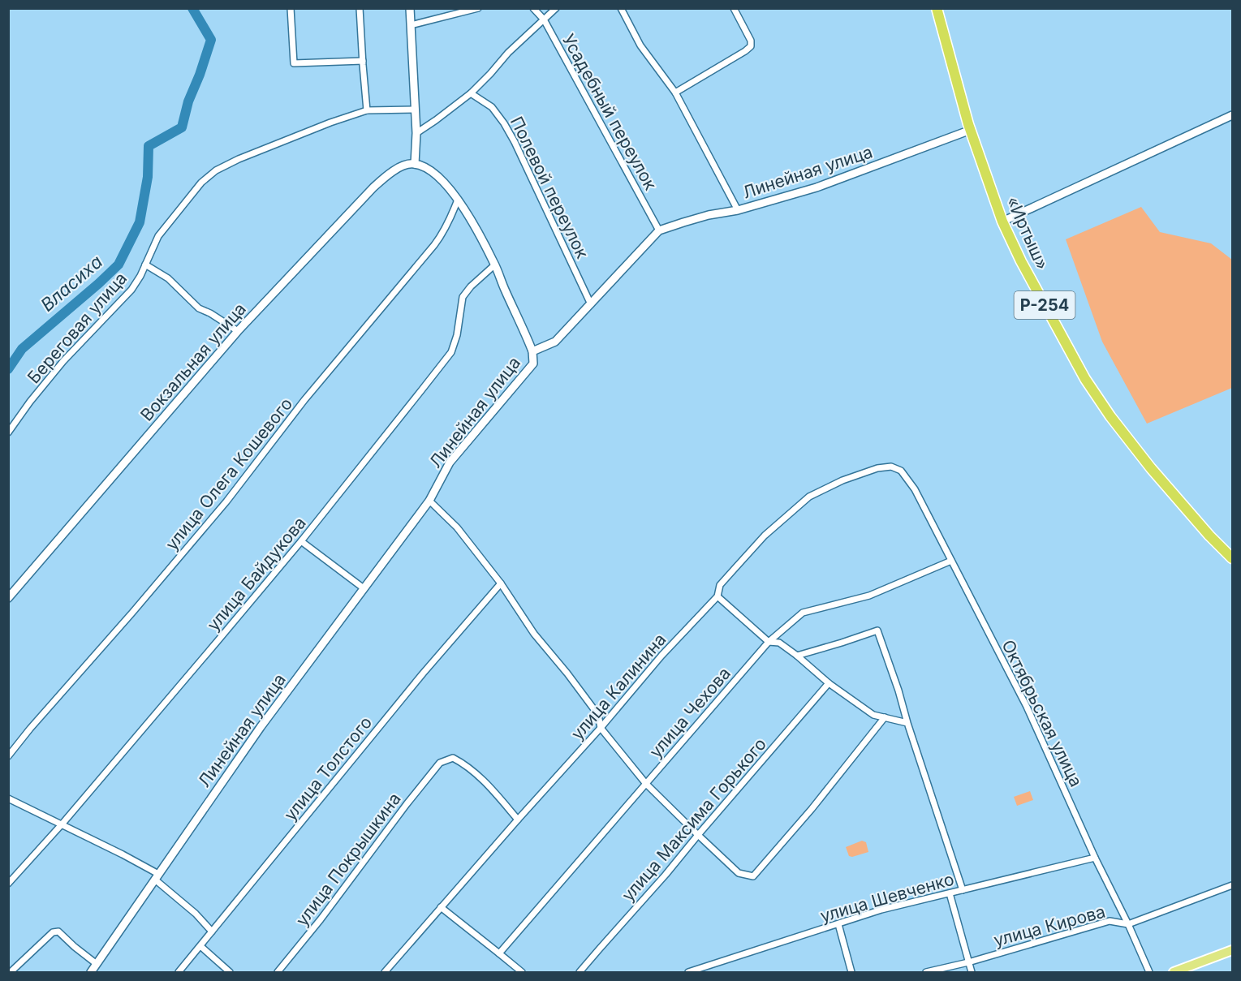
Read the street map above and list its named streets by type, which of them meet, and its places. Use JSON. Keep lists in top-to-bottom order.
{
  "streets": {
    "highway": ["«Иртыш»", "Р-254"],
    "street": [
      "Усадебный переулок",
      "Линейная улица",
      "Полевой переулок",
      "Береговая улица",
      "Вокзальная улица",
      "улица Олега Кошевого",
      "улица Байдукова",
      "улица Калинина",
      "улица Чехова",
      "Октябрьская улица",
      "улица Толстого",
      "улица Максима Горького",
      "улица Покрышкина",
      "улица Шевченко",
      "улица Кирова"
    ]
  },
  "crossings": [
    ["Усадебный переулок", "Линейная улица"],
    ["Линейная улица", "Полевой переулок"],
    ["Линейная улица", "«Иртыш»"],
    ["улица Калинина", "Октябрьская улица"],
    ["улица Калинина", "улица Покрышкина"],
    ["улица Чехова", "Октябрьская улица"],
    ["Октябрьская улица", "улица Шевченко"],
    ["Октябрьская улица", "улица Кирова"]
  ],
  "water": ["Власиха"]
}
